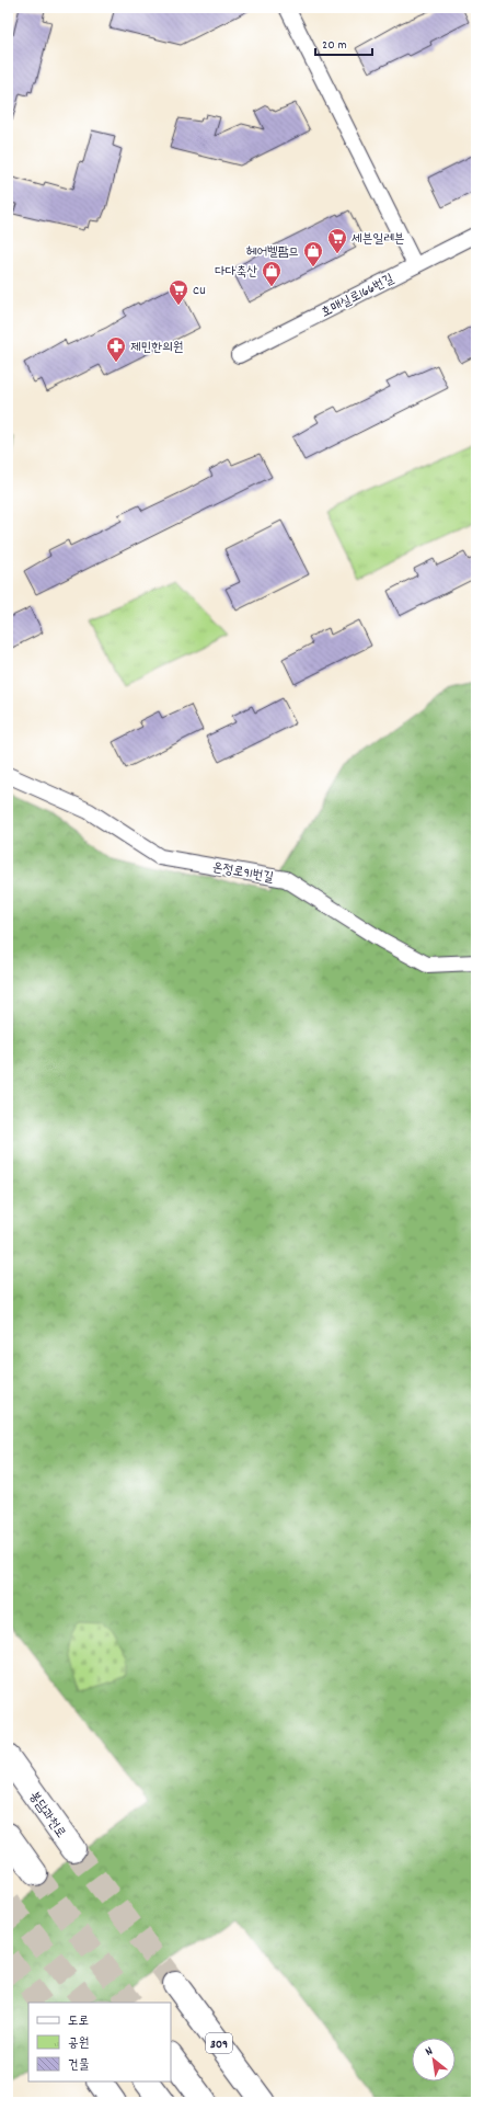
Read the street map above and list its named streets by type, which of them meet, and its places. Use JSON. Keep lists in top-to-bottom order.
{
  "streets": {
    "highway": ["봉담과천로", "309"],
    "street": ["호매실로166번길", "온정로91번길"]
  },
  "places": {
    "supermarket": ["세븐일레븐", "CU"],
    "shop": ["헤어벨팜므", "다다축산"],
    "pharmacy": ["제민한의원"]
  },
  "legend": ["도로", "공원", "건물"],
  "scale_bar": "20 m",
  "north": "top left"
}
